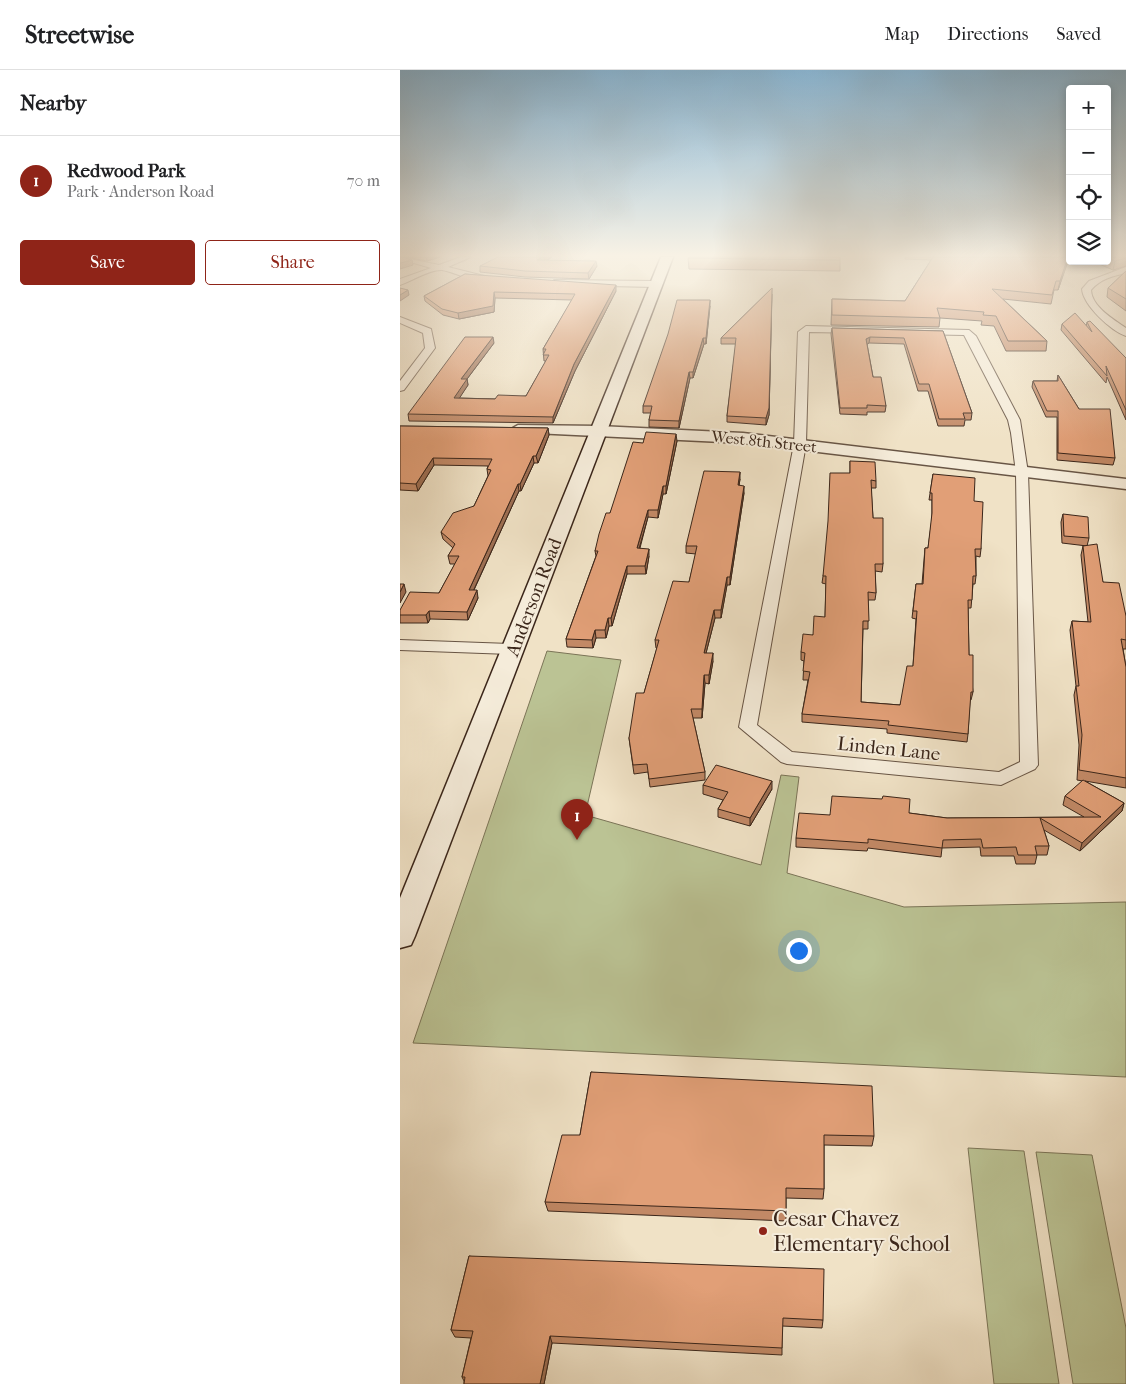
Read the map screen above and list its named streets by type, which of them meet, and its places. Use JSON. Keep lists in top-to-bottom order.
{
  "streets": {
    "main road": ["Anderson Road"],
    "street": ["West 8th Street", "Linden Lane"]
  },
  "crossings": [
    ["West 8th Street", "Anderson Road"],
    ["West 8th Street", "Linden Lane"]
  ],
  "places": ["Cesar Chavez Elementary School"],
  "page": {
    "header": "Streetwise",
    "nav": ["Map", "Directions", "Saved"],
    "heading": "Nearby",
    "map_buttons": ["+", "−"],
    "list": [
      {
        "mark": "1",
        "name": "Redwood Park",
        "note": "Park · Anderson Road",
        "value": "70 m"
      }
    ],
    "buttons": ["Save", "Share"],
    "pins": "1"
  }
}
